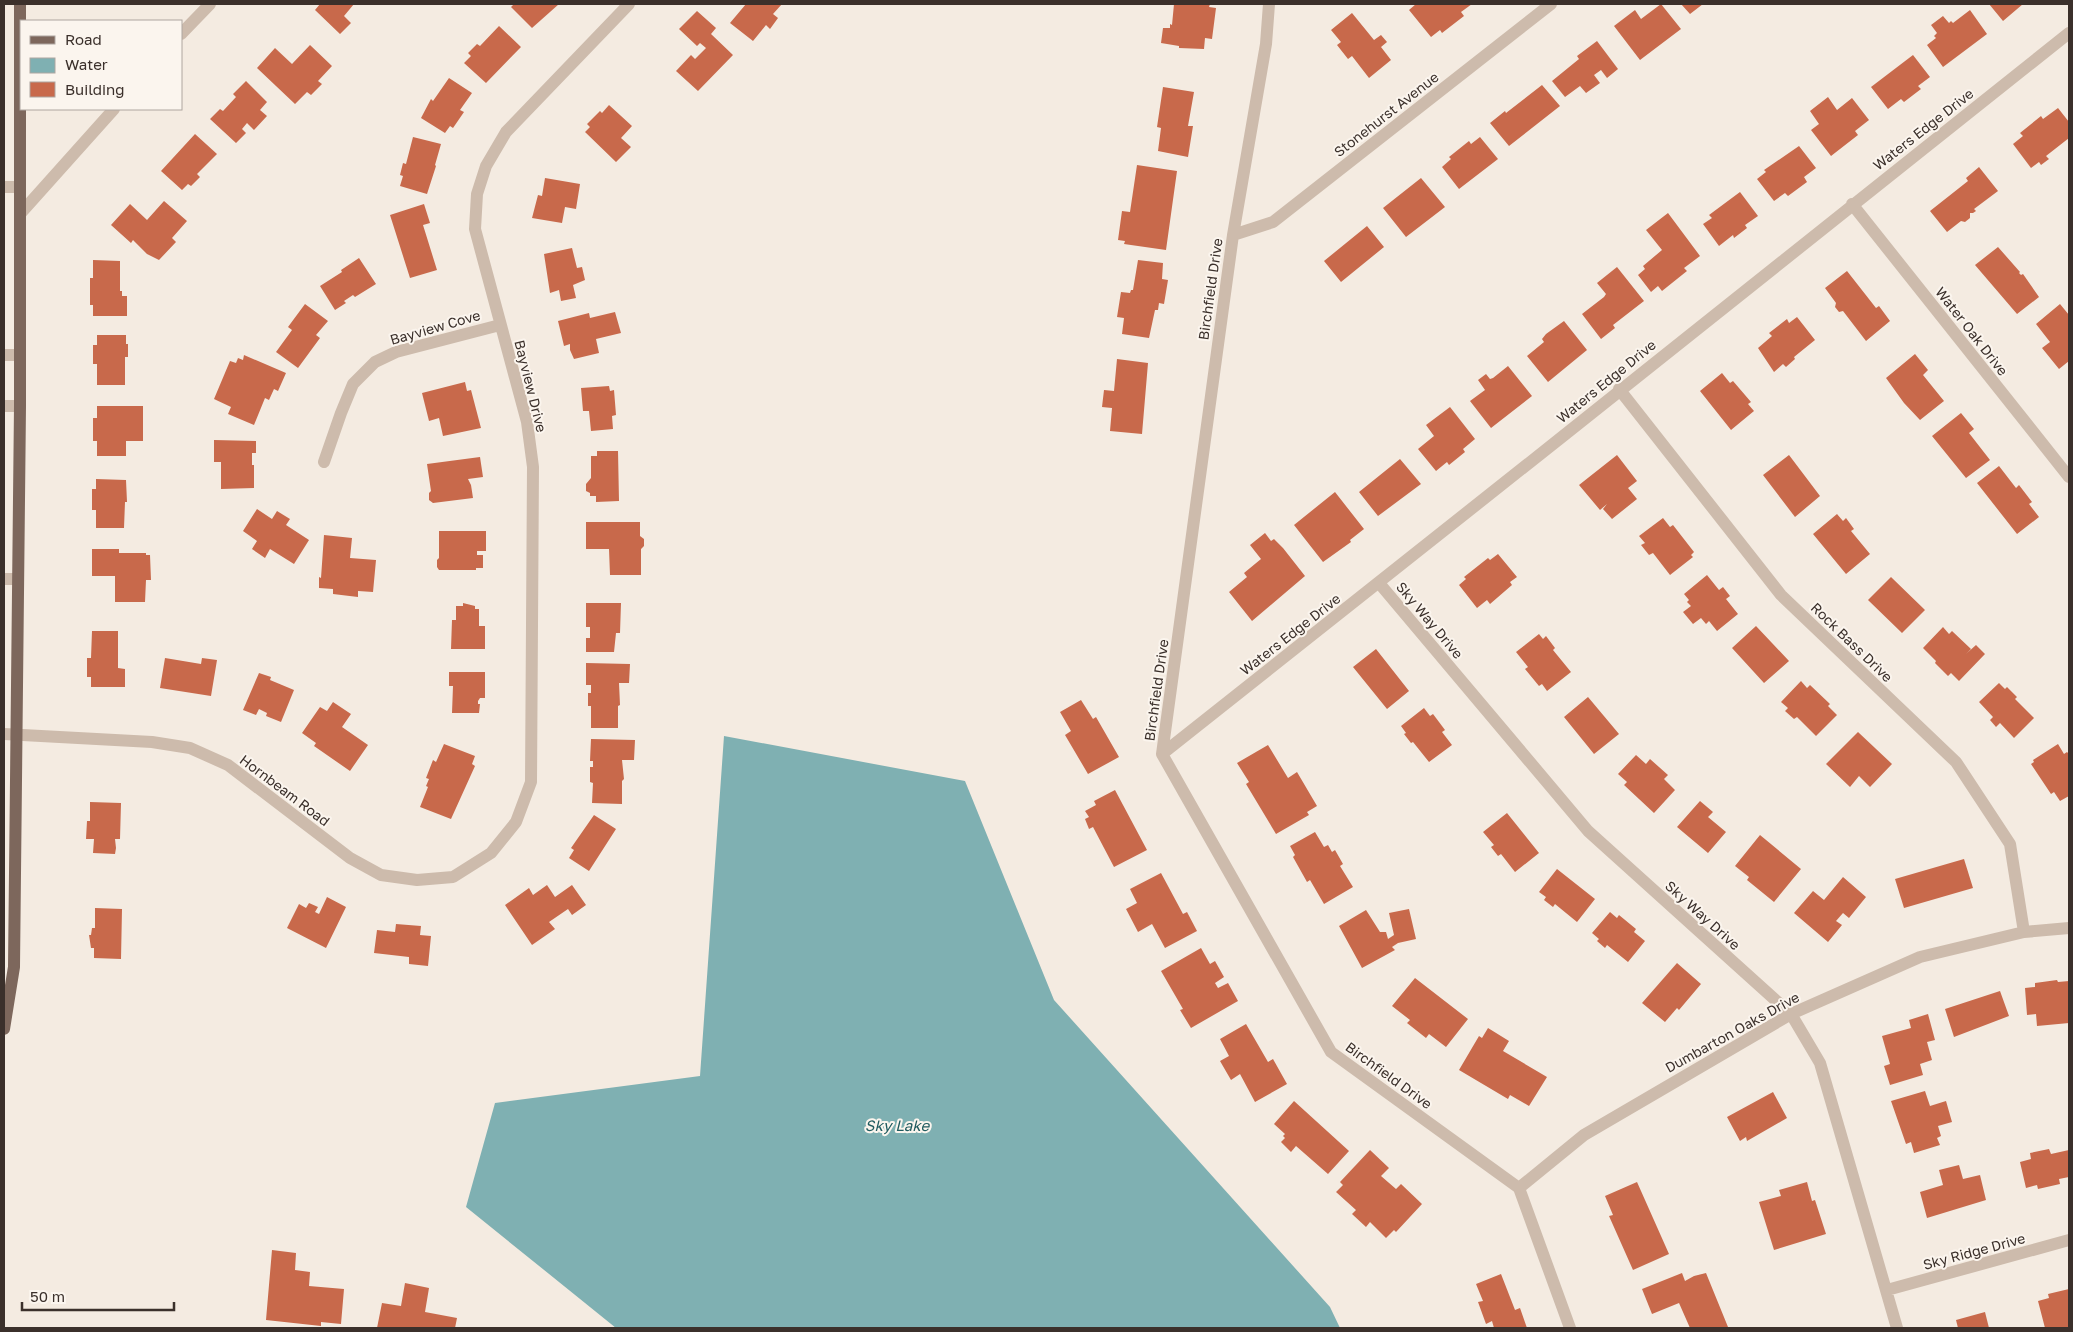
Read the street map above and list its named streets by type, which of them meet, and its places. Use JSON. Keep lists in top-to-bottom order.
{
  "streets": {
    "street": [
      "Stonehurst Avenue",
      "Waters Edge Drive",
      "Birchfield Drive",
      "Bayview Cove",
      "Water Oak Drive",
      "Bayview Drive",
      "Sky Way Drive",
      "Rock Bass Drive",
      "Hornbeam Road",
      "Dumbarton Oaks Drive",
      "Sky Ridge Drive"
    ]
  },
  "crossings": [
    ["Stonehurst Avenue", "Birchfield Drive"],
    ["Waters Edge Drive", "Birchfield Drive"],
    ["Waters Edge Drive", "Water Oak Drive"],
    ["Waters Edge Drive", "Sky Way Drive"],
    ["Waters Edge Drive", "Rock Bass Drive"],
    ["Birchfield Drive", "Dumbarton Oaks Drive"],
    ["Bayview Cove", "Bayview Drive"],
    ["Bayview Drive", "Hornbeam Road"],
    ["Sky Way Drive", "Dumbarton Oaks Drive"],
    ["Sky Way Drive", "Sky Ridge Drive"],
    ["Rock Bass Drive", "Dumbarton Oaks Drive"]
  ],
  "water": ["Sky Lake"],
  "legend": ["Road", "Water", "Building"],
  "scale_bar": "50 m"
}
